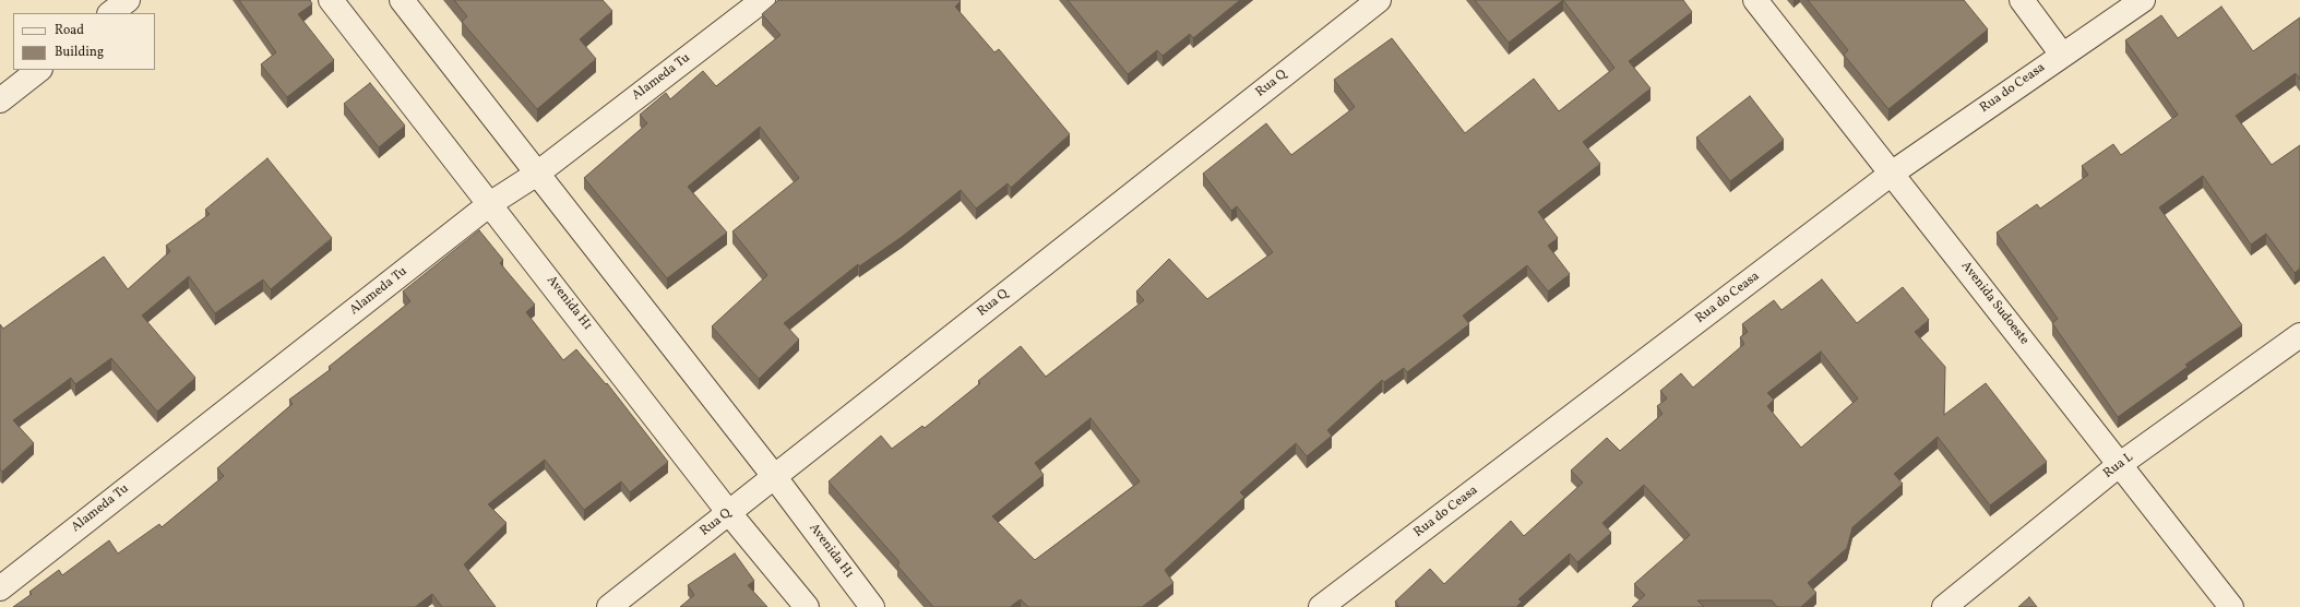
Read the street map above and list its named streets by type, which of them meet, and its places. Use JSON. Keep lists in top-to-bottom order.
{
  "streets": {
    "street": [
      "Alameda Tu",
      "Rua Q",
      "Rua do Ceasa",
      "Avenida H1",
      "Avenida Sudoeste",
      "Rua L"
    ]
  },
  "crossings": [
    ["Alameda Tu", "Avenida H1"],
    ["Rua Q", "Avenida H1"],
    ["Rua do Ceasa", "Avenida Sudoeste"],
    ["Avenida Sudoeste", "Rua L"]
  ],
  "legend": ["Road", "Building"]
}
